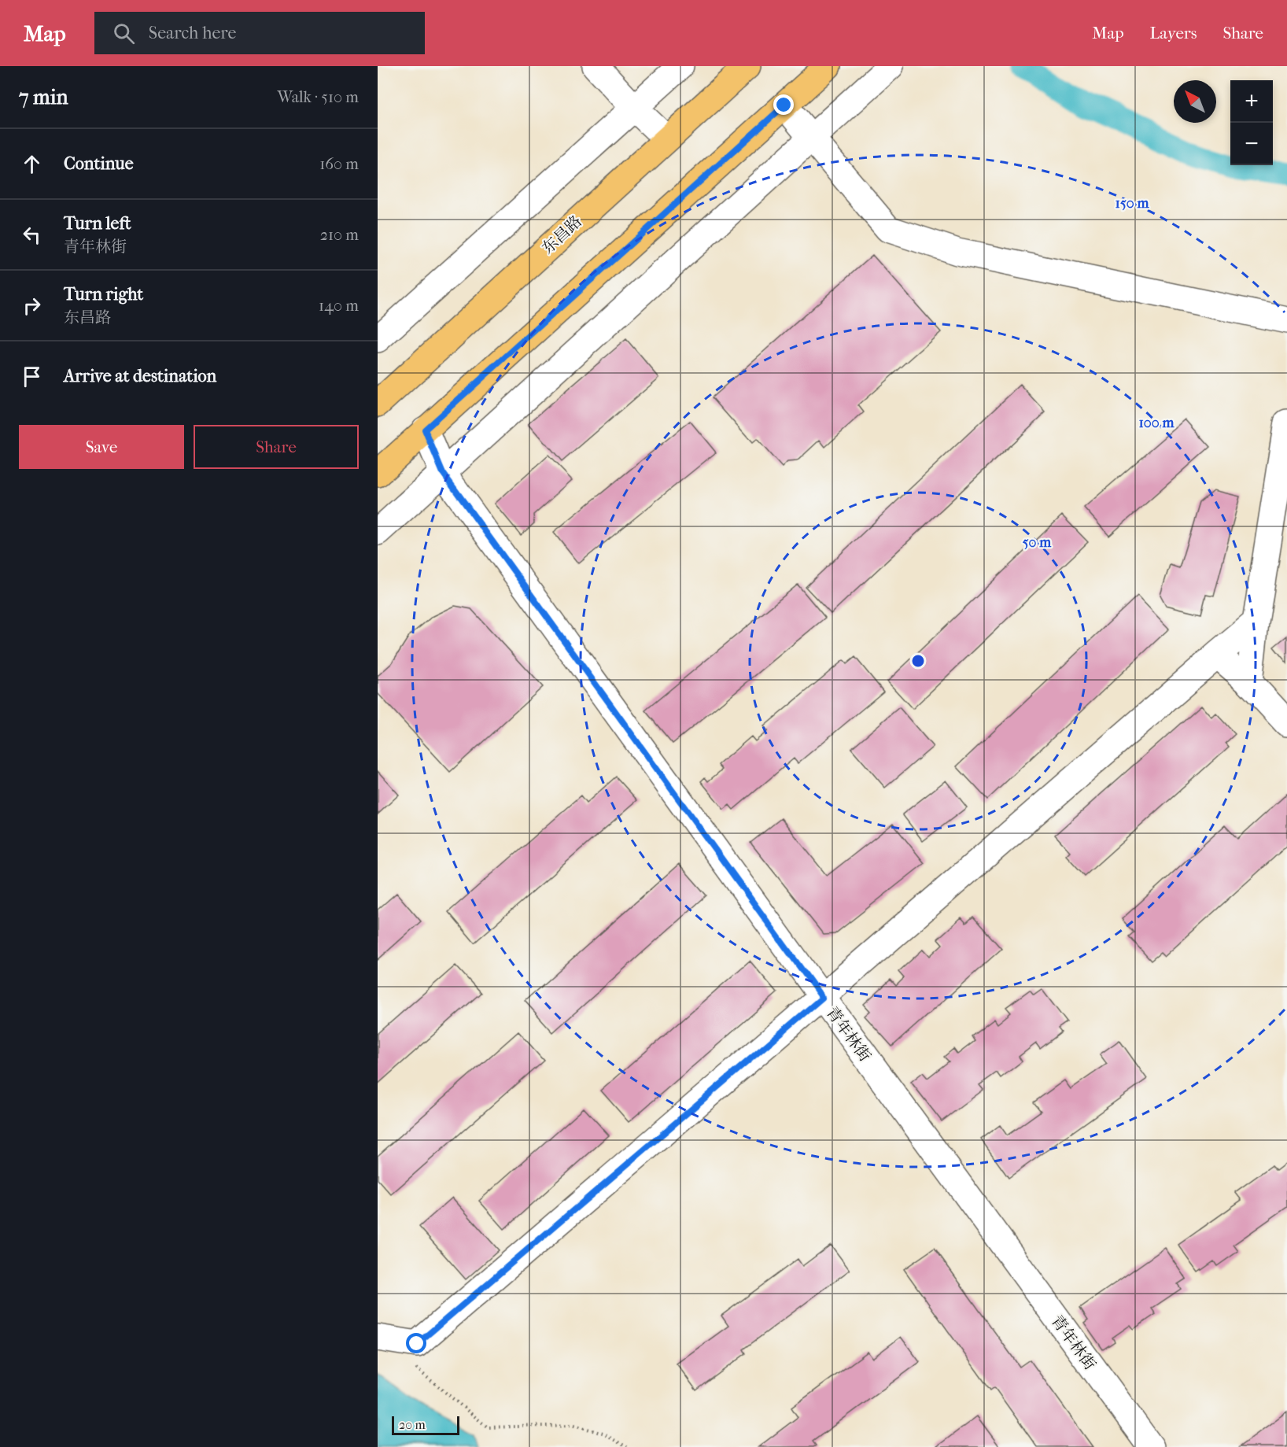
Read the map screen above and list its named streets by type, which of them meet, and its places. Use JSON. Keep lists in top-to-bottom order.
{
  "streets": {
    "main road": ["东昌路"],
    "street": ["青年林街"]
  },
  "scale_bar": "20 m",
  "north": "top left",
  "page": {
    "header": "Map",
    "search": "Search here",
    "nav": ["Map", "Layers", "Share"],
    "heading": ["7 min", "Walk · 510 m"],
    "map_buttons": ["+", "−"],
    "list": [
      ["Continue", "160 m"],
      ["Turn left", "青年林街", "210 m"],
      ["Turn right", "东昌路", "140 m"],
      "Arrive at destination"
    ],
    "buttons": ["Save", "Share"],
    "scale": "20 m"
  },
  "rings": ["150 m", "100 m", "50 m"]
}
